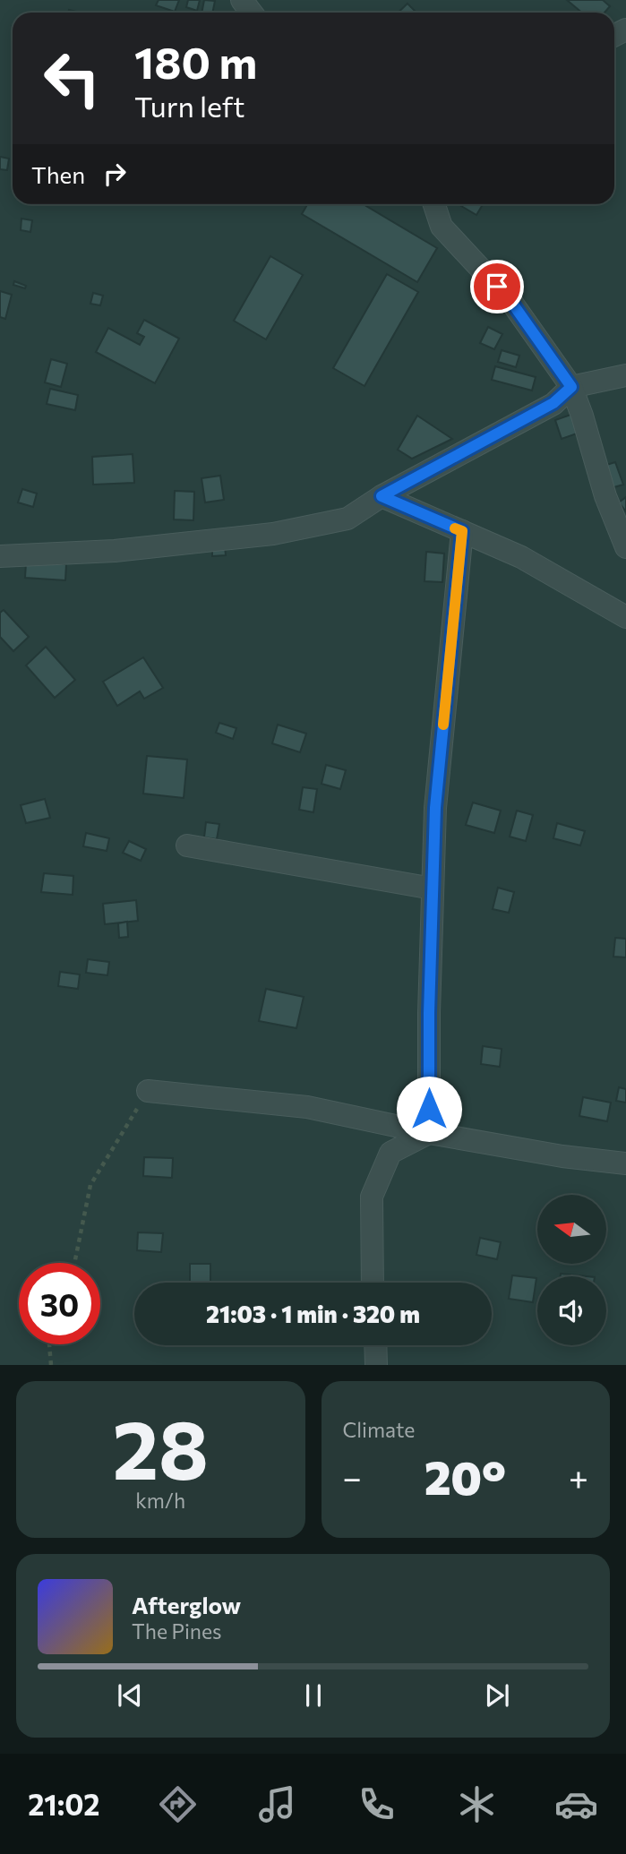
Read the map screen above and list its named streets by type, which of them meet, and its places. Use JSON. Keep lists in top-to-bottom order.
{
  "north": "left",
  "page": {
    "turn": ["180 m", "Turn left"],
    "then": "Then",
    "limit": "30",
    "trip": "21:03 · 1 min · 320 m",
    "tile": [
      ["28", "km/h"],
      "Climate"
    ],
    "heat": ["−", "20°", "+"],
    "song": ["Afterglow", "The Pines"],
    "tabs": "21:02"
  }
}
